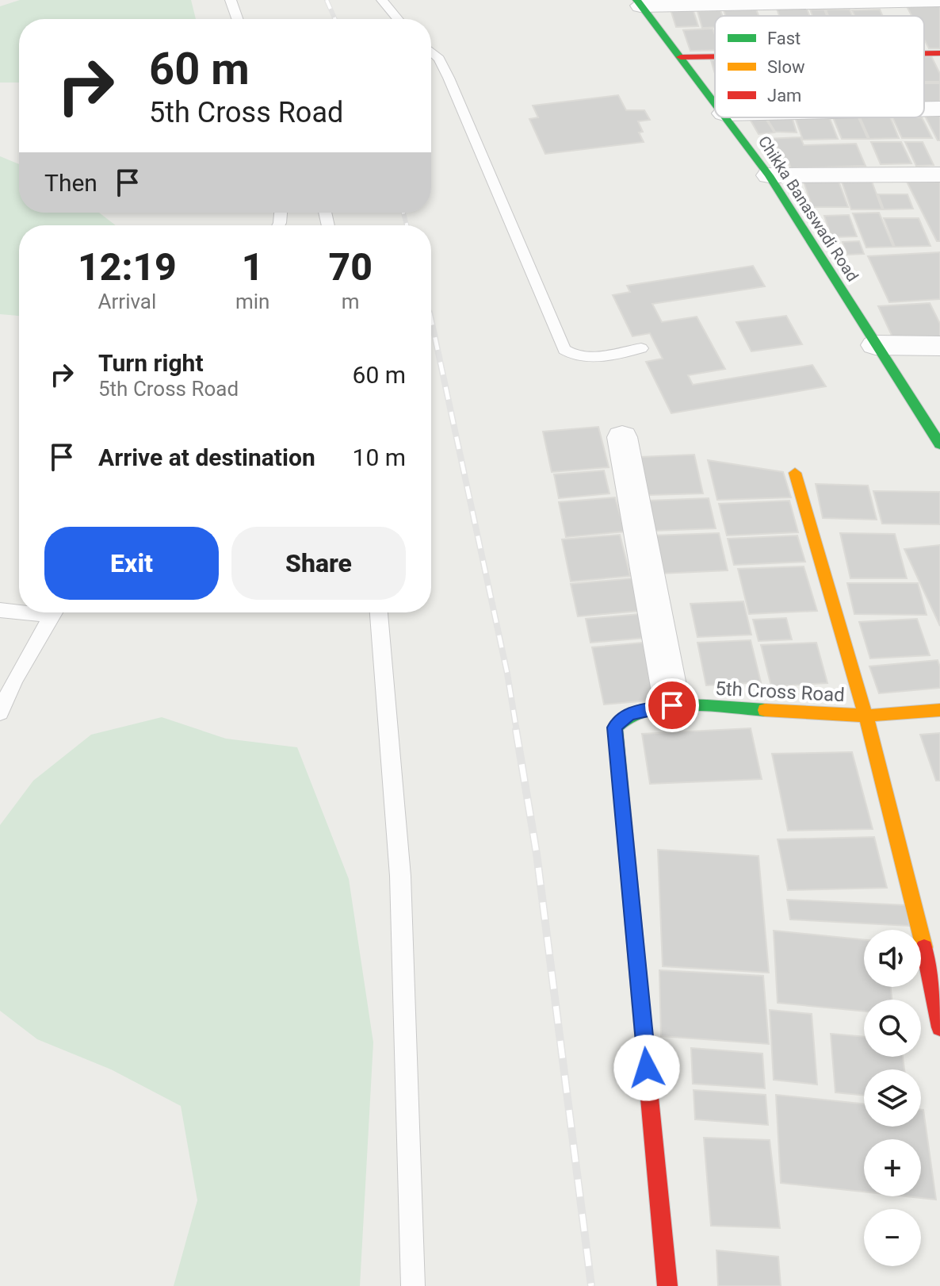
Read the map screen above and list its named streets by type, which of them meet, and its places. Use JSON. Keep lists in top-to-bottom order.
{
  "streets": {
    "street": ["Chikka Banaswadi Road", "5th Cross Road"]
  },
  "legend": ["Fast", "Slow", "Jam"],
  "page": {
    "turn": ["60 m", "5th Cross Road"],
    "then": "Then",
    "eta": [
      "12:19",
      "Arrival",
      "1",
      "min",
      "70",
      "m"
    ],
    "list": [
      {
        "name": "Turn right",
        "note": "5th Cross Road",
        "value": "60 m"
      },
      {
        "name": "Arrive at destination",
        "value": "10 m"
      }
    ],
    "buttons": ["Exit", "Share"],
    "map_buttons": ["+", "−"]
  }
}
